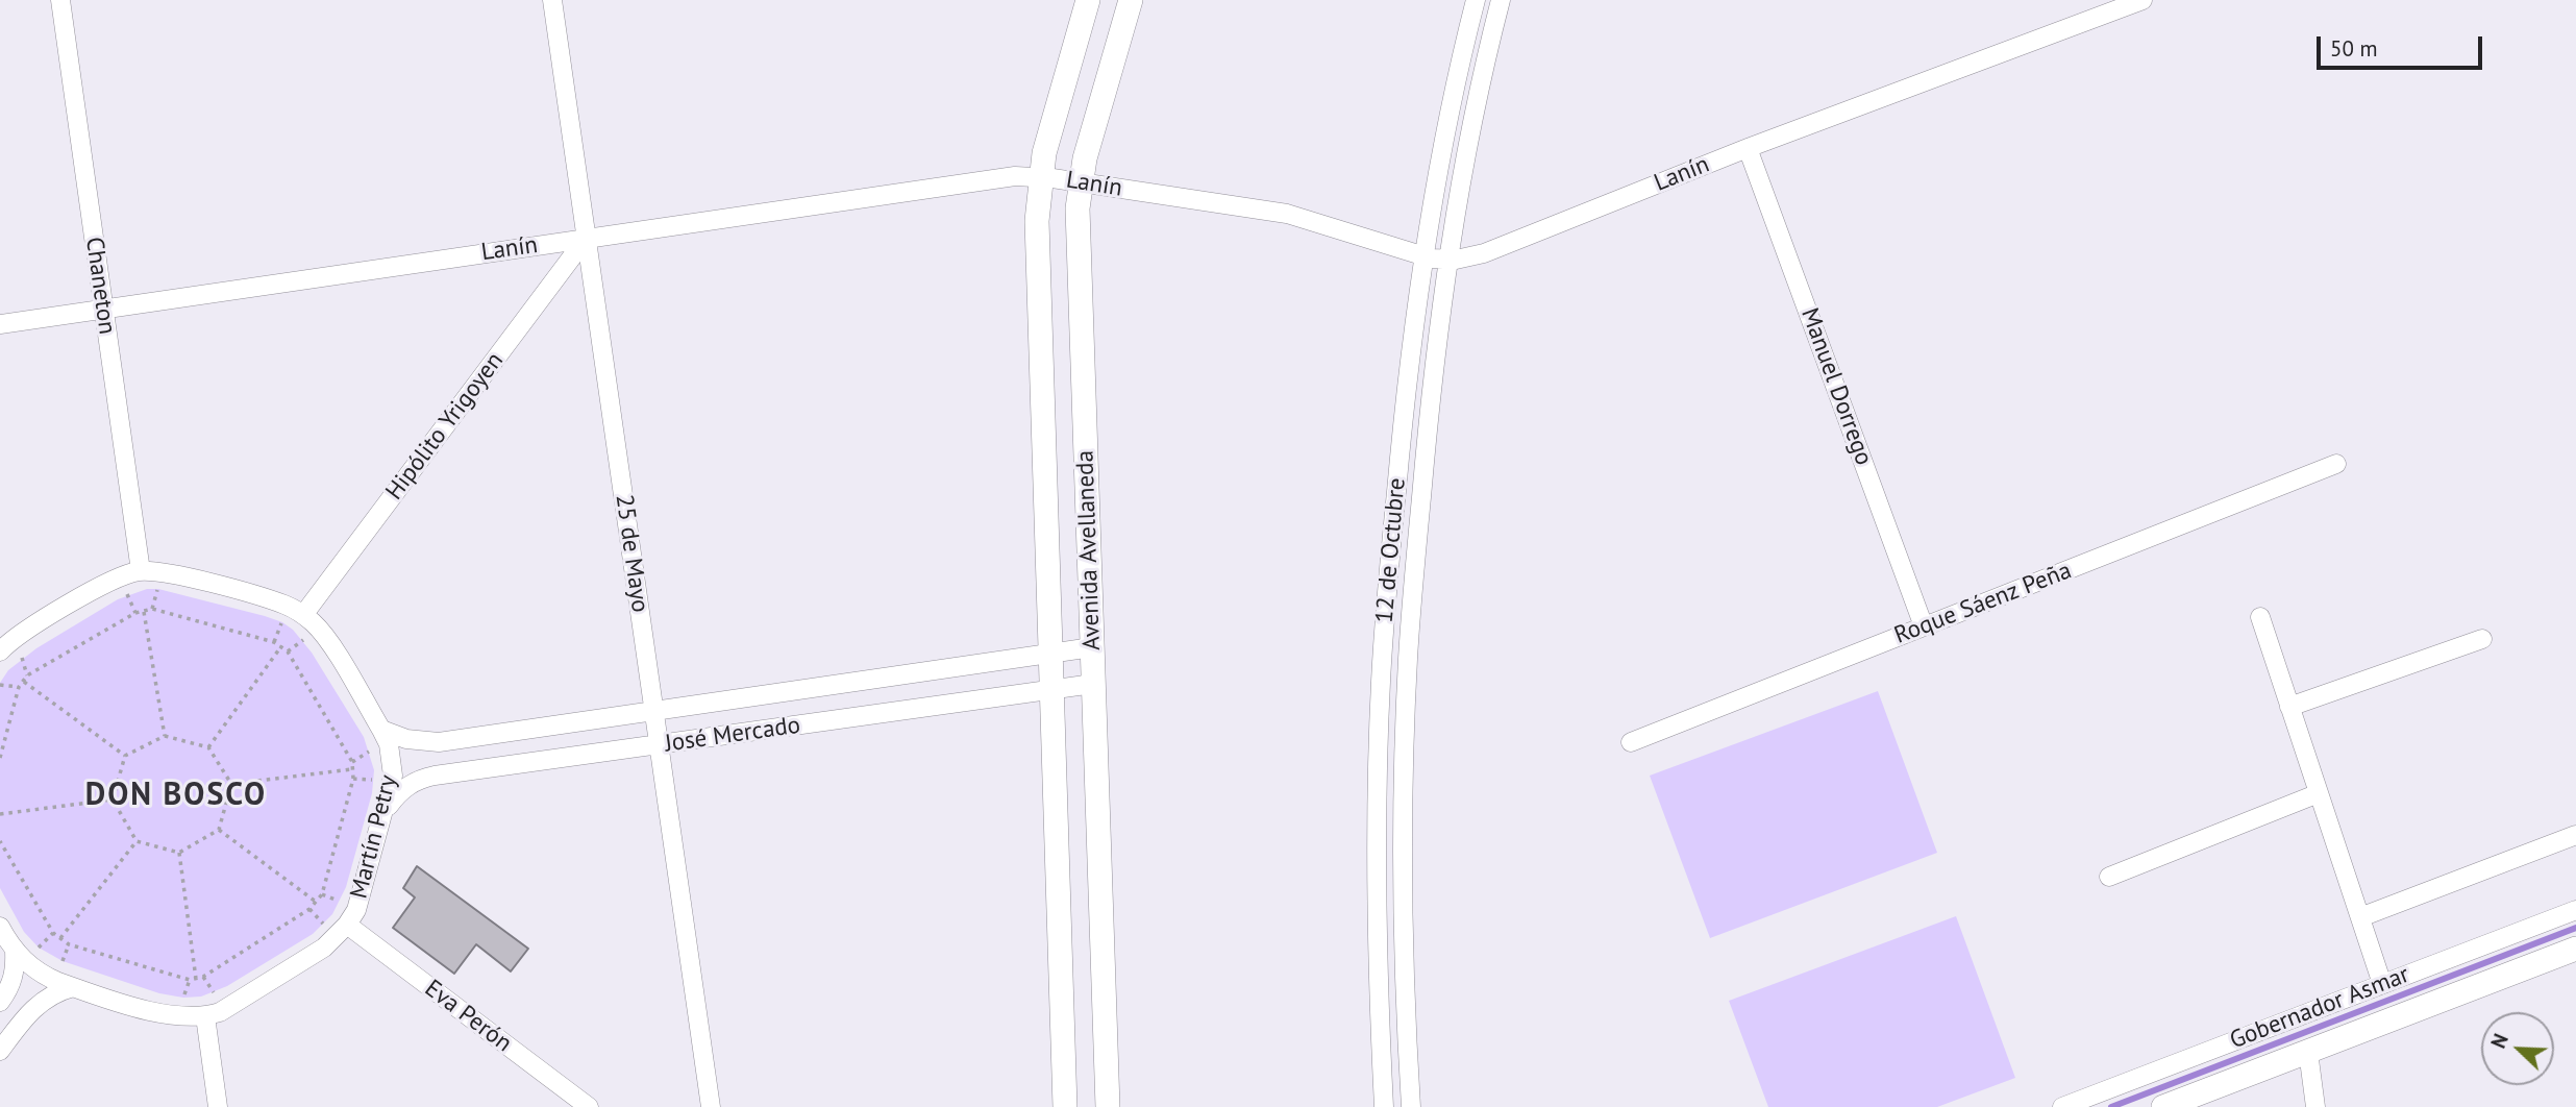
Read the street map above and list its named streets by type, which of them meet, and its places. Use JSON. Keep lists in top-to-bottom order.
{
  "streets": {
    "street": [
      "Lanín",
      "Chaneton",
      "Manuel Dorrego",
      "Hipólito Yrigoyen",
      "Avenida Avellaneda",
      "12 de Octubre",
      "25 de Mayo",
      "Roque Sáenz Peña",
      "José Mercado",
      "Martín Petry",
      "Gobernador Asmar",
      "Eva Perón"
    ]
  },
  "crossings": [
    ["Lanín", "Chaneton"],
    ["Lanín", "Manuel Dorrego"],
    ["Lanín", "Hipólito Yrigoyen"],
    ["Lanín", "Avenida Avellaneda"],
    ["Lanín", "12 de Octubre"],
    ["Lanín", "25 de Mayo"],
    ["Chaneton", "Martín Petry"],
    ["Manuel Dorrego", "Roque Sáenz Peña"],
    ["Hipólito Yrigoyen", "25 de Mayo"],
    ["Hipólito Yrigoyen", "Martín Petry"],
    ["Avenida Avellaneda", "José Mercado"],
    ["25 de Mayo", "José Mercado"],
    ["José Mercado", "Martín Petry"],
    ["Martín Petry", "Eva Perón"]
  ],
  "districts": ["DON BOSCO"],
  "scale_bar": "50 m",
  "north": "top left"
}
